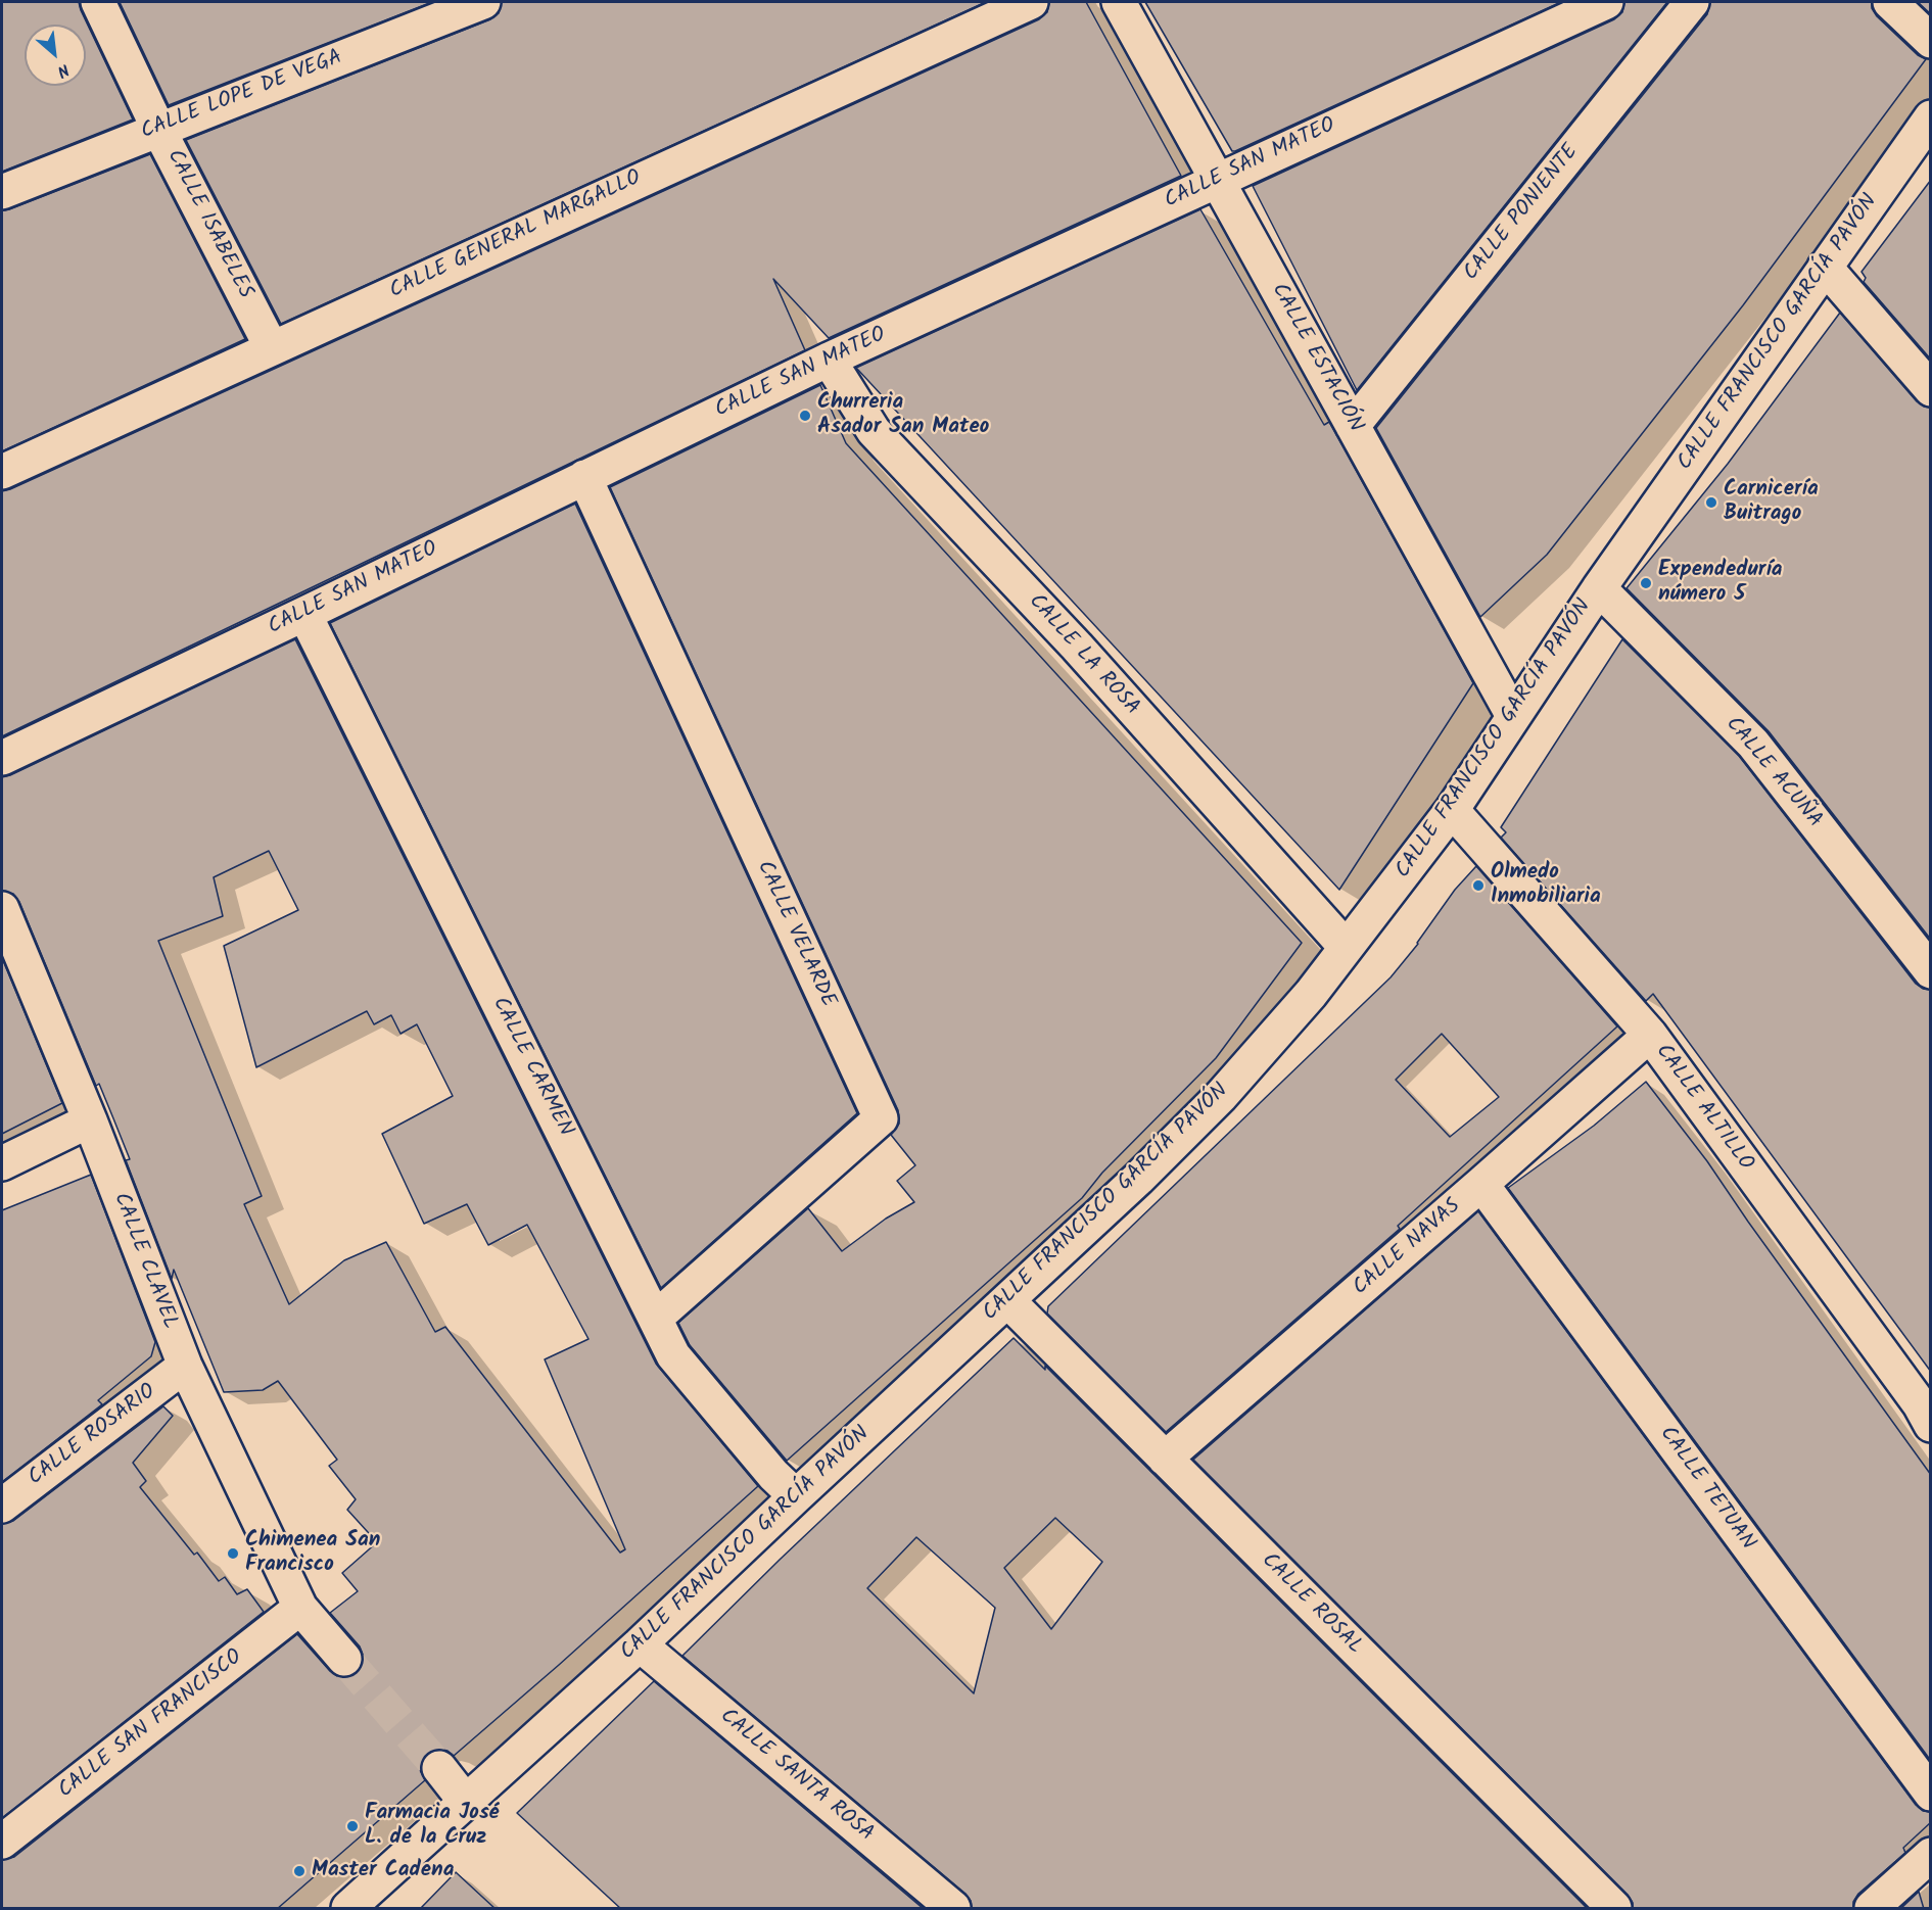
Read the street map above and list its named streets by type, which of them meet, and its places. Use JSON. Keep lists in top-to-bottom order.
{
  "streets": {
    "street": [
      "CALLE LOPE DE VEGA",
      "CALLE SAN MATEO",
      "CALLE PONIENTE",
      "CALLE ISABELES",
      "CALLE GENERAL MARGALLO",
      "CALLE FRANCISCO GARCÍA PAVÓN",
      "CALLE ESTACIÓN",
      "CALLE LA ROSA",
      "CALLE ACUÑA",
      "CALLE VELARDE",
      "CALLE CARMEN",
      "CALLE ALTILLO",
      "CALLE NAVAS",
      "CALLE CLAVEL",
      "CALLE ROSARIO",
      "CALLE TETUAN",
      "CALLE ROSAL",
      "CALLE SAN FRANCISCO",
      "CALLE SANTA ROSA"
    ]
  },
  "crossings": [
    ["CALLE LOPE DE VEGA", "CALLE ISABELES"],
    ["CALLE SAN MATEO", "CALLE ESTACIÓN"],
    ["CALLE SAN MATEO", "CALLE LA ROSA"],
    ["CALLE SAN MATEO", "CALLE VELARDE"],
    ["CALLE SAN MATEO", "CALLE CARMEN"],
    ["CALLE PONIENTE", "CALLE ESTACIÓN"],
    ["CALLE ISABELES", "CALLE GENERAL MARGALLO"],
    ["CALLE FRANCISCO GARCÍA PAVÓN", "CALLE ESTACIÓN"],
    ["CALLE FRANCISCO GARCÍA PAVÓN", "CALLE LA ROSA"],
    ["CALLE FRANCISCO GARCÍA PAVÓN", "CALLE ACUÑA"],
    ["CALLE FRANCISCO GARCÍA PAVÓN", "CALLE CARMEN"],
    ["CALLE FRANCISCO GARCÍA PAVÓN", "CALLE ALTILLO"],
    ["CALLE FRANCISCO GARCÍA PAVÓN", "CALLE ROSAL"],
    ["CALLE FRANCISCO GARCÍA PAVÓN", "CALLE SANTA ROSA"],
    ["CALLE VELARDE", "CALLE CARMEN"],
    ["CALLE ALTILLO", "CALLE NAVAS"],
    ["CALLE NAVAS", "CALLE TETUAN"],
    ["CALLE NAVAS", "CALLE ROSAL"],
    ["CALLE CLAVEL", "CALLE ROSARIO"],
    ["CALLE CLAVEL", "CALLE SAN FRANCISCO"]
  ],
  "places": [
    "Churreria Asador San Mateo",
    "Carnicería Buitrago",
    "Expendeduría número 5",
    "Olmedo Inmobiliaria",
    "Chimenea San Francisco",
    "Farmacia José L. de la Cruz",
    "Master Cadena"
  ],
  "north": "bottom right"
}
